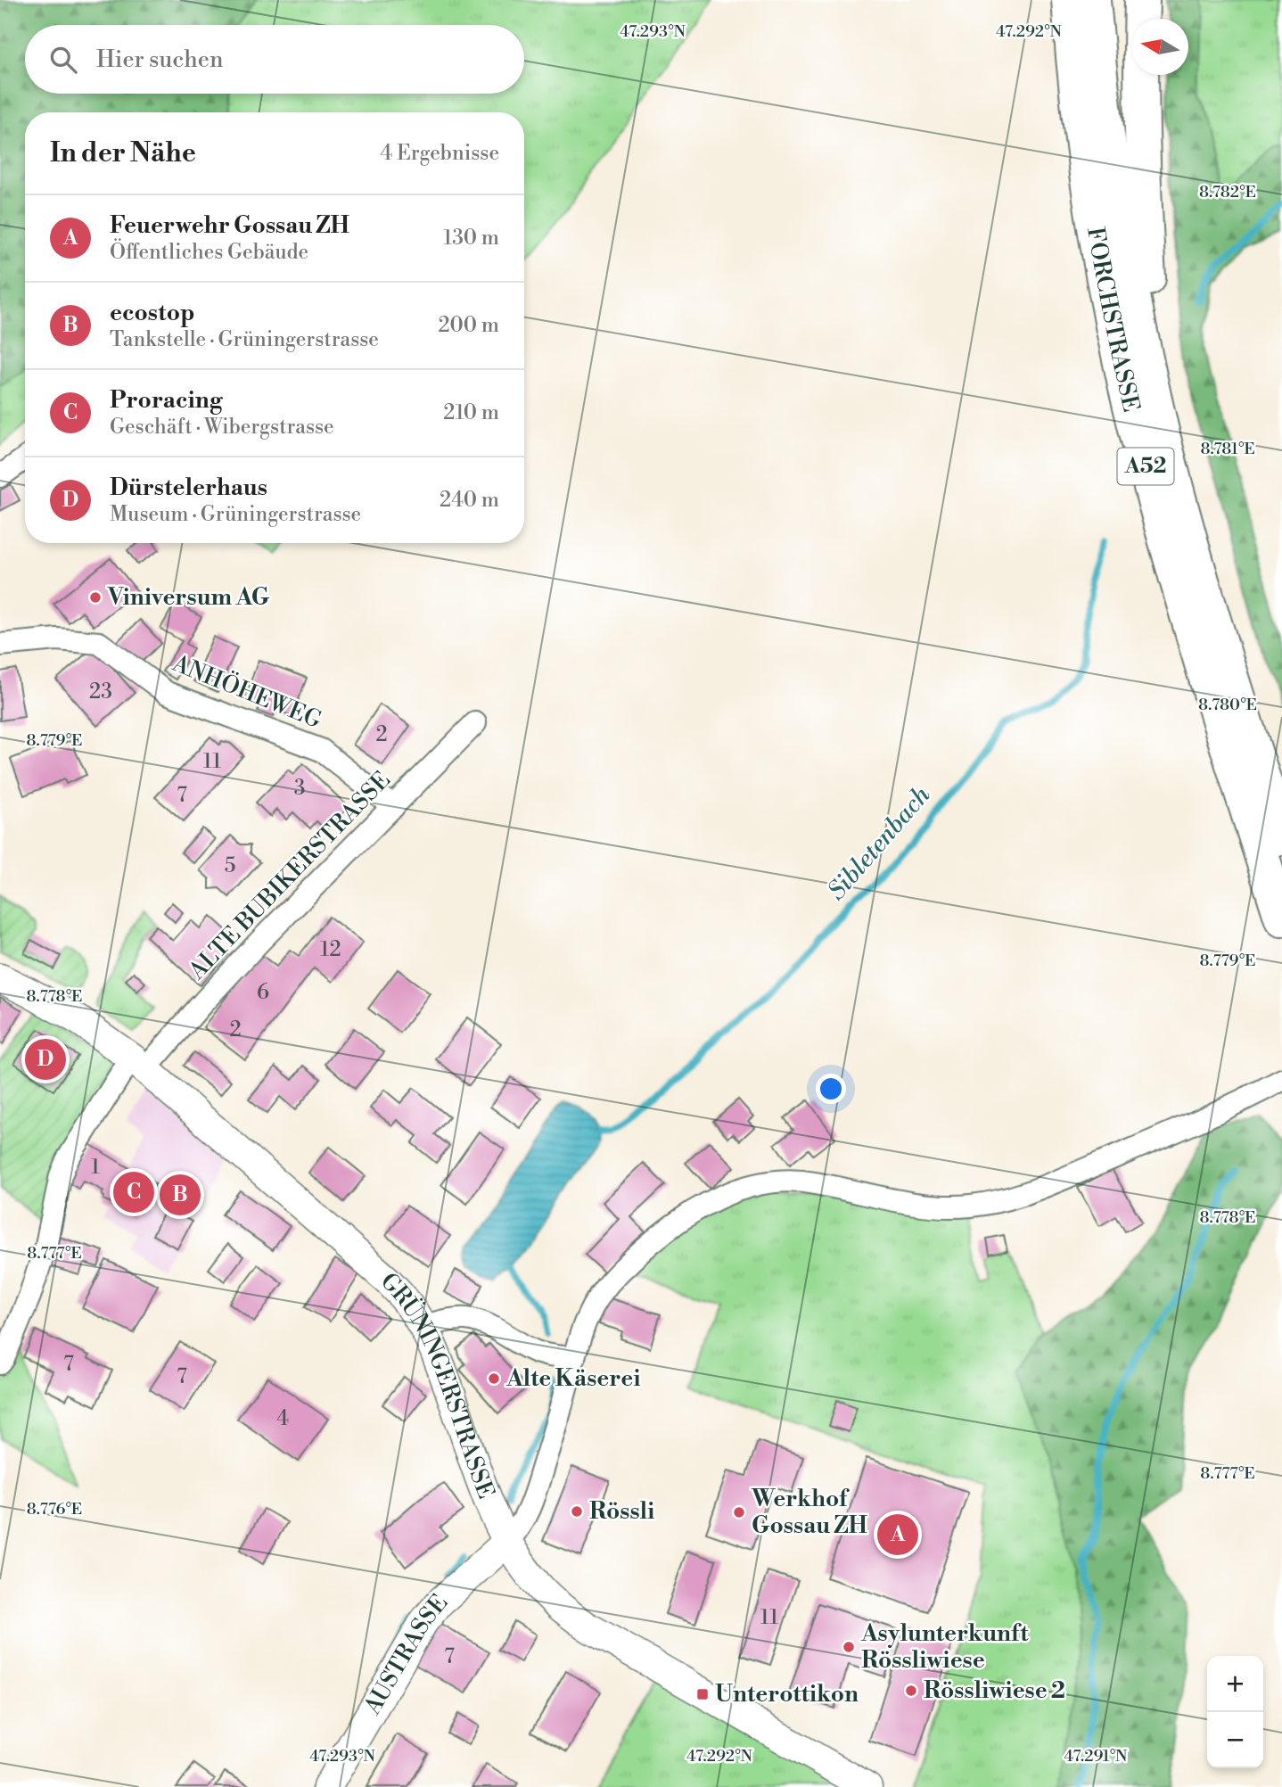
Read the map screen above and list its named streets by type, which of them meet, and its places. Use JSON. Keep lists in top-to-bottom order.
{
  "streets": {
    "highway": ["FORCHSTRASSE", "A52"],
    "street": [
      "ANHÖHEWEG",
      "ALTE BUBIKERSTRASSE",
      "GRÜNINGERSTRASSE",
      "AUSTRASSE"
    ]
  },
  "crossings": [
    ["ANHÖHEWEG", "ALTE BUBIKERSTRASSE"],
    ["ALTE BUBIKERSTRASSE", "GRÜNINGERSTRASSE"],
    ["GRÜNINGERSTRASSE", "AUSTRASSE"]
  ],
  "water": ["Sibletenbach"],
  "places": {
    "other": [
      "Viniversum AG",
      "Alte Käserei",
      "Rössli",
      "Werkhof Gossau ZH",
      "Asylunterkunft Rössliwiese",
      "Rössliwiese 2"
    ],
    "transit": ["Unterottikon"]
  },
  "house_numbers": [
    "23",
    "2",
    "11",
    "3",
    "7",
    "5",
    "12",
    "6",
    "2",
    "1",
    "7",
    "7",
    "4",
    "11",
    "7"
  ],
  "north": "left",
  "page": {
    "search": "Hier suchen",
    "heading": ["In der Nähe", "4 Ergebnisse"],
    "list": [
      {
        "mark": "A",
        "name": "Feuerwehr Gossau ZH",
        "note": "Öffentliches Gebäude",
        "value": "130 m"
      },
      {
        "mark": "B",
        "name": "ecostop",
        "note": "Tankstelle · Grüningerstrasse",
        "value": "200 m"
      },
      {
        "mark": "C",
        "name": "Proracing",
        "note": "Geschäft · Wibergstrasse",
        "value": "210 m"
      },
      {
        "mark": "D",
        "name": "Dürstelerhaus",
        "note": "Museum · Grüningerstrasse",
        "value": "240 m"
      }
    ],
    "pins": [
      "D",
      "C",
      "B",
      "A"
    ],
    "map_buttons": ["+", "−"]
  },
  "coordinates": [
    "47.293°N",
    "47.292°N",
    "8.782°E",
    "8.781°E",
    "8.780°E",
    "8.779°E",
    "8.778°E",
    "8.777°E",
    "8.776°E",
    "47.291°N"
  ]
}
